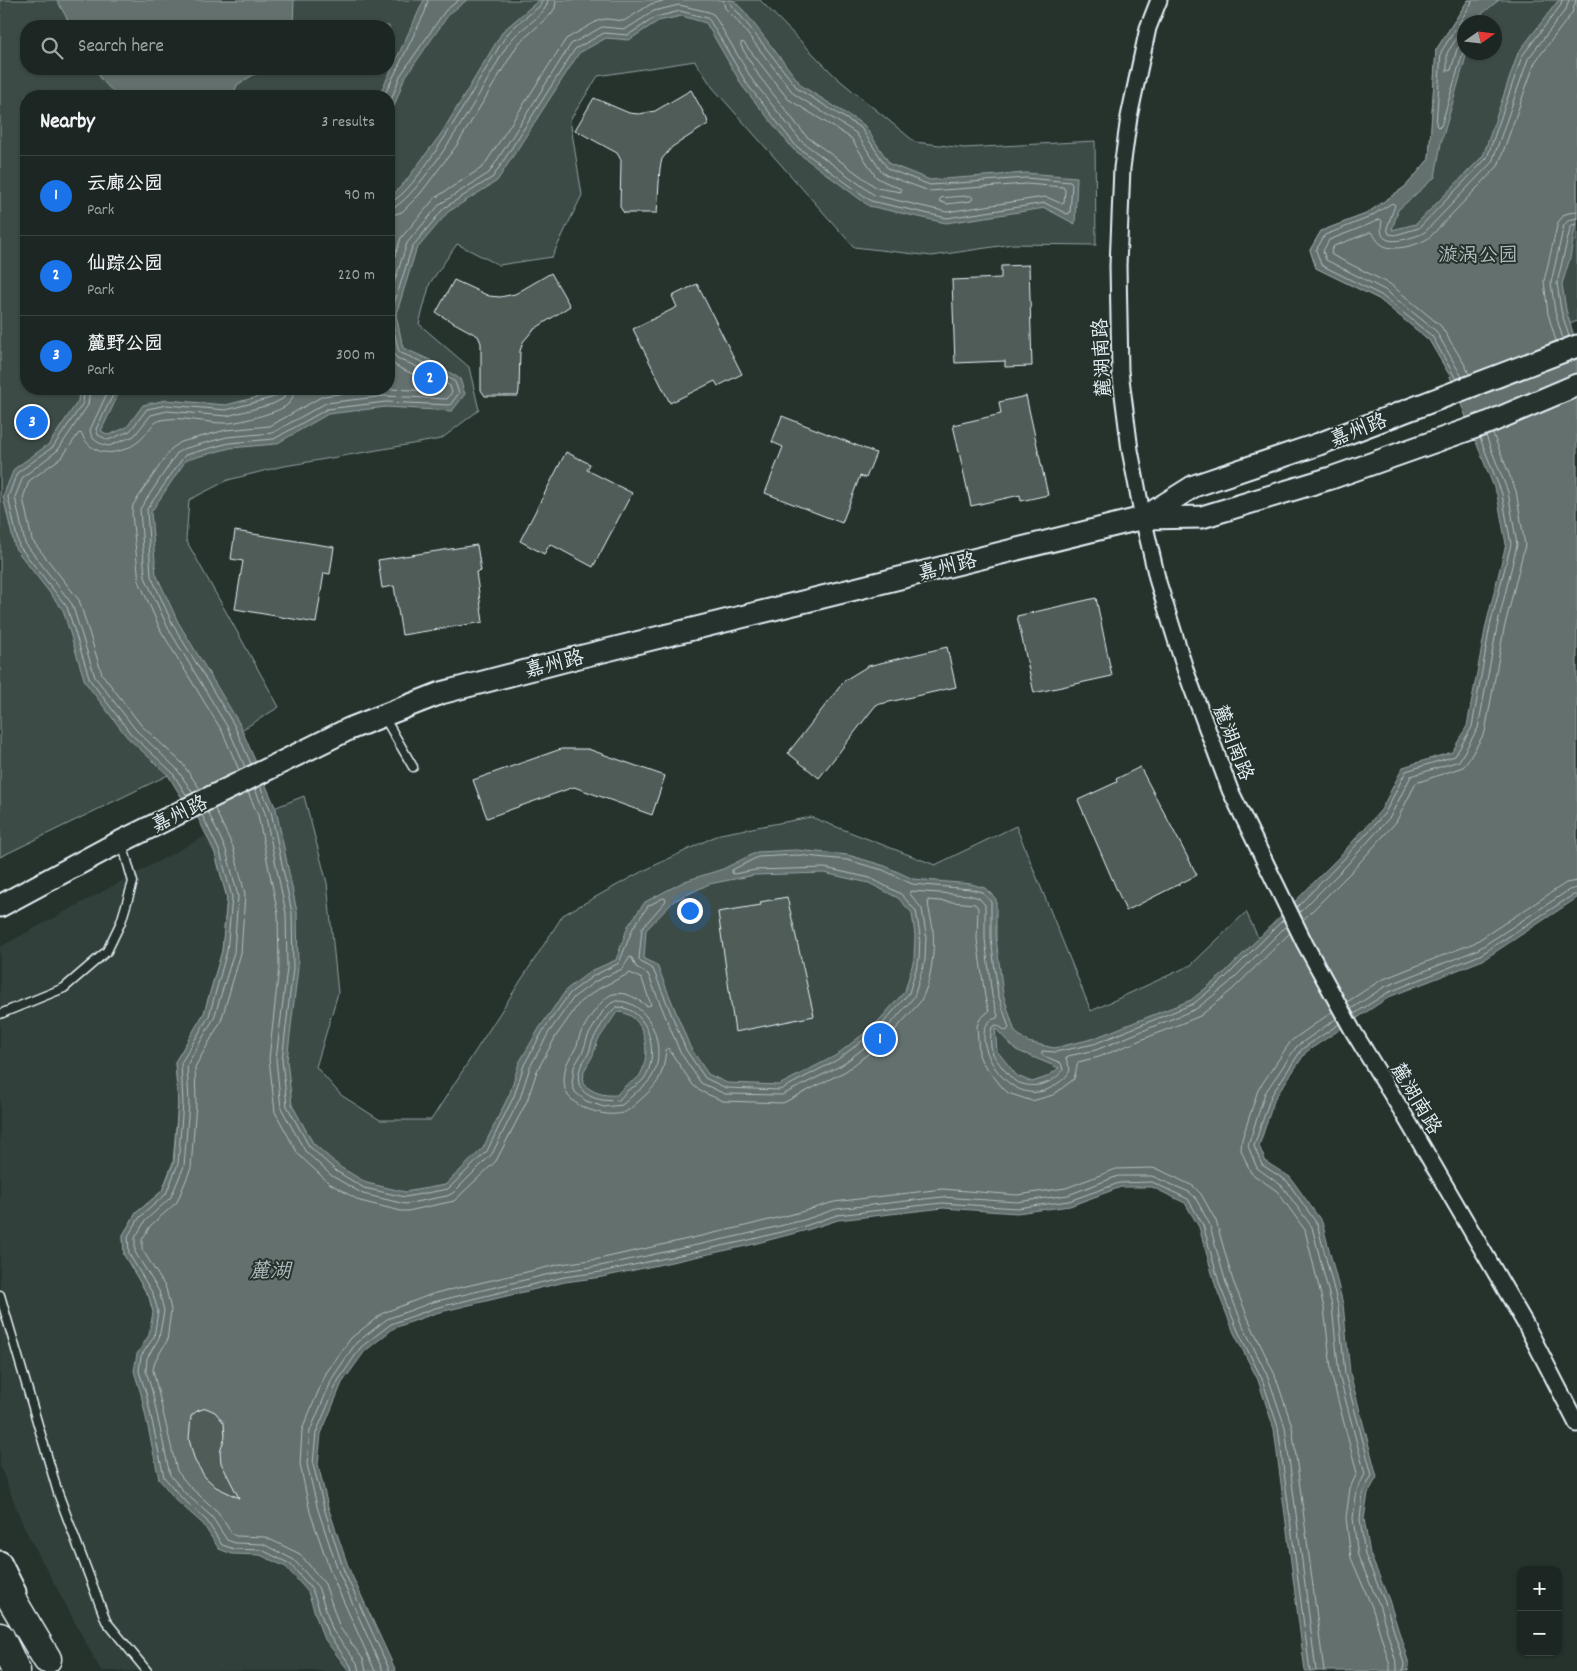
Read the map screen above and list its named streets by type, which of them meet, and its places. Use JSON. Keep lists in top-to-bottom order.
{
  "streets": {
    "street": ["麓湖南路", "嘉州路"]
  },
  "crossings": [
    ["麓湖南路", "嘉州路"]
  ],
  "water": ["麓湖"],
  "parks": ["漩涡公园"],
  "north": "right",
  "page": {
    "search": "Search here",
    "heading": ["Nearby", "3 results"],
    "list": [
      {
        "mark": "1",
        "name": "云廊公园",
        "note": "Park",
        "value": "90 m"
      },
      {
        "mark": "2",
        "name": "仙踪公园",
        "note": "Park",
        "value": "220 m"
      },
      {
        "mark": "3",
        "name": "麓野公园",
        "note": "Park",
        "value": "300 m"
      }
    ],
    "pins": ["2", "3", "1"],
    "map_buttons": ["+", "−"]
  }
}
